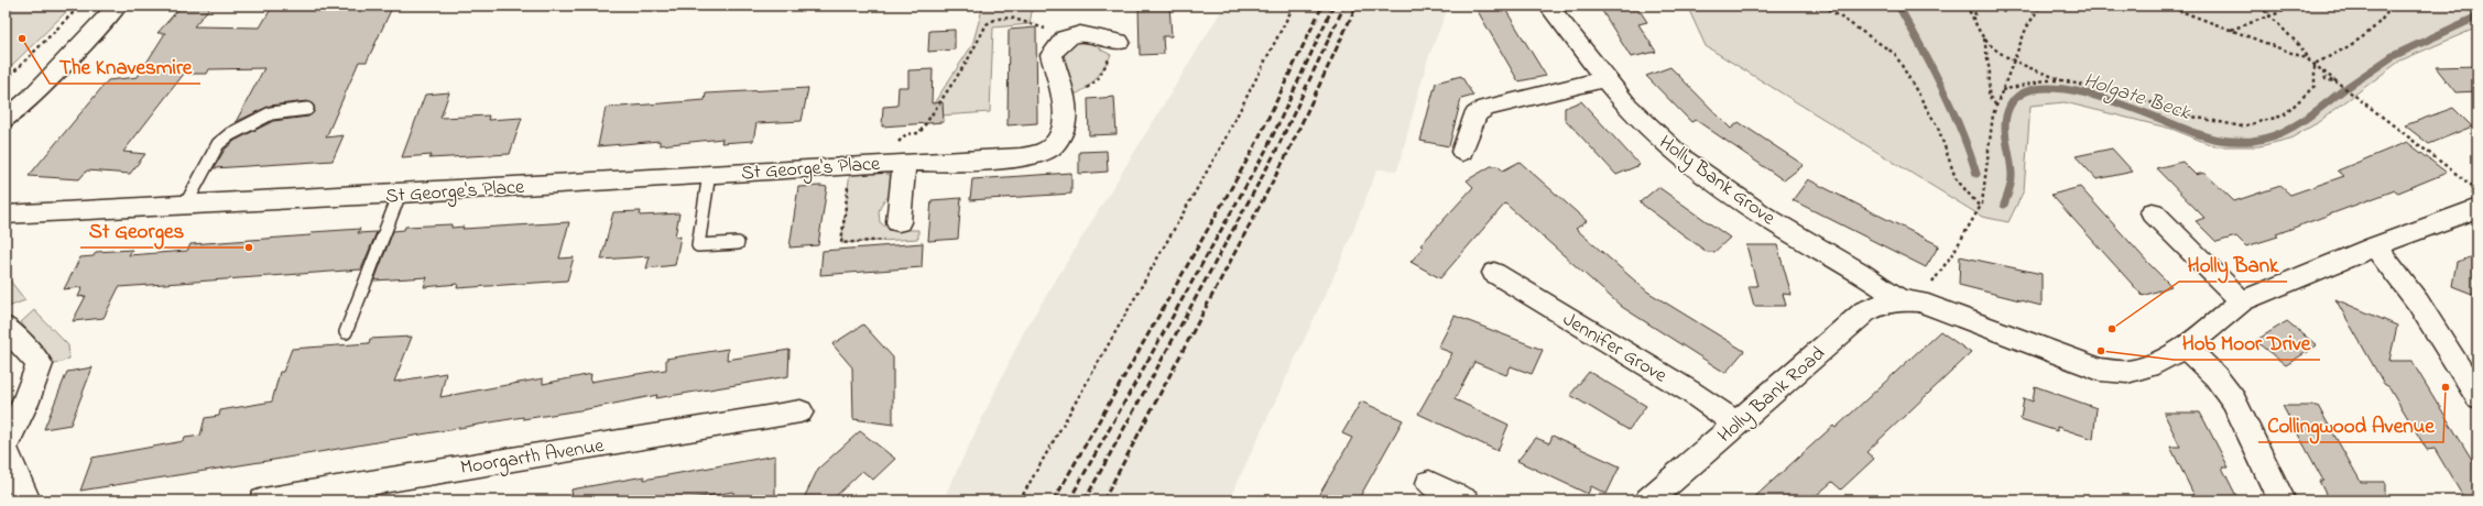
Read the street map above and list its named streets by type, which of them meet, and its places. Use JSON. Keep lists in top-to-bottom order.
{
  "streets": {
    "street": [
      "St George's Place",
      "Holly Bank Grove",
      "Jennifer Grove",
      "Holly Bank Road",
      "Moorgarth Avenue"
    ]
  },
  "crossings": [
    ["Holly Bank Grove", "Holly Bank Road"],
    ["Jennifer Grove", "Holly Bank Road"]
  ],
  "water": ["Holgate Beck"],
  "places": [
    "The Knavesmire",
    "St Georges",
    "Holly Bank",
    "Hob Moor Drive",
    "Collingwood Avenue"
  ]
}
